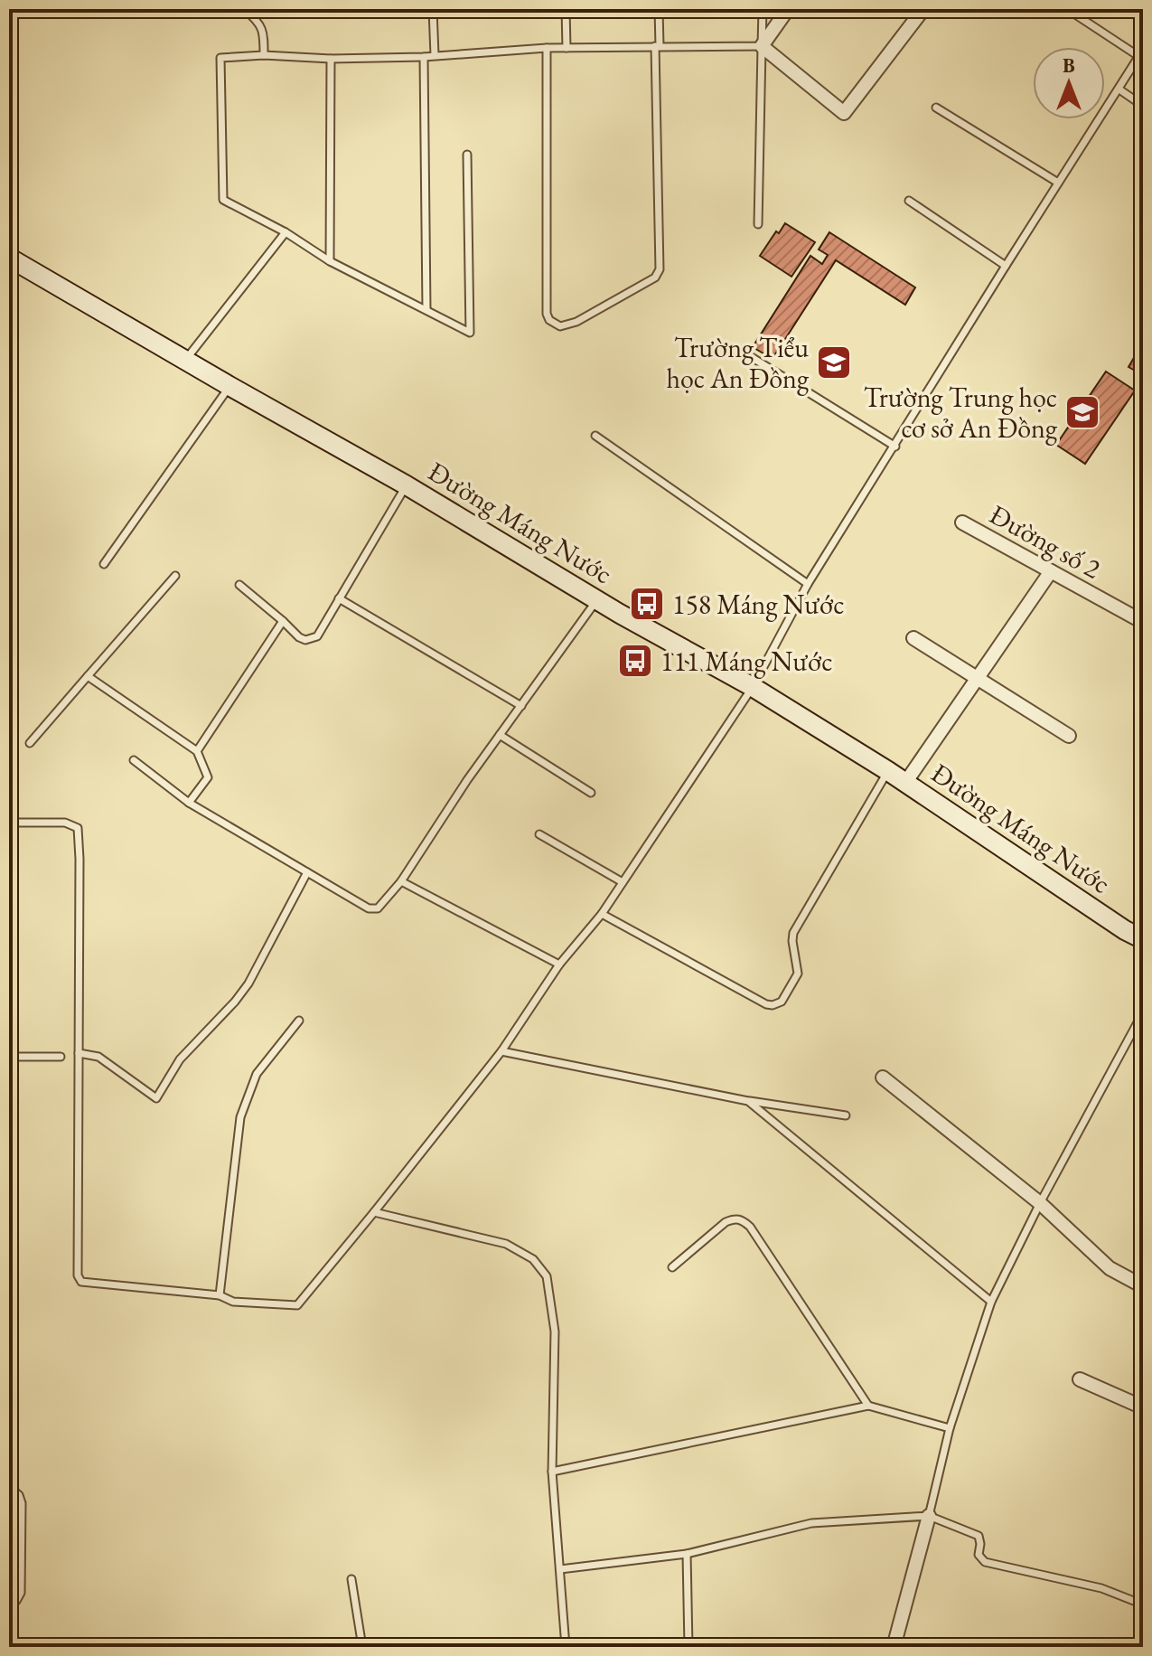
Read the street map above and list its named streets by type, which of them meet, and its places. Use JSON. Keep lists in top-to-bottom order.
{
  "streets": {
    "main road": ["Đường Máng Nước"],
    "street": ["Đường số 2"]
  },
  "places": {
    "school or university": ["Trường Tiểu học An Đồng", "Trường Trung học cơ sở An Đồng"],
    "bus stop": ["158 Máng Nước", "111 Máng Nước"]
  },
  "north": "top"
}
